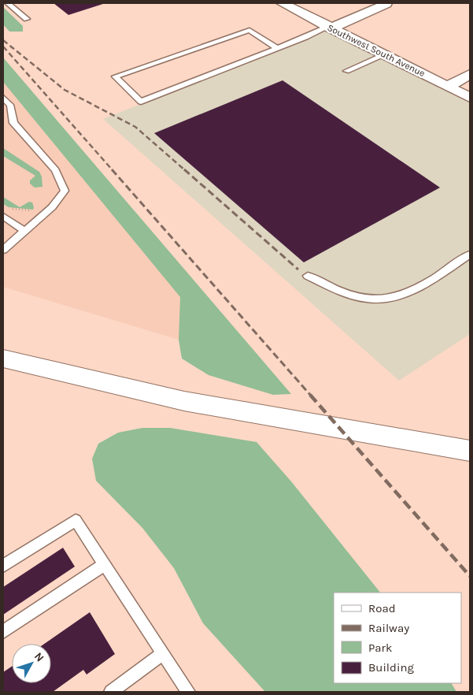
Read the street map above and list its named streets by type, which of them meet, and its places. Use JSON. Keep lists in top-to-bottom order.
{
  "streets": {
    "street": ["Southwest South Avenue"]
  },
  "legend": [
    "Road",
    "Railway",
    "Park",
    "Building"
  ],
  "north": "top right"
}
